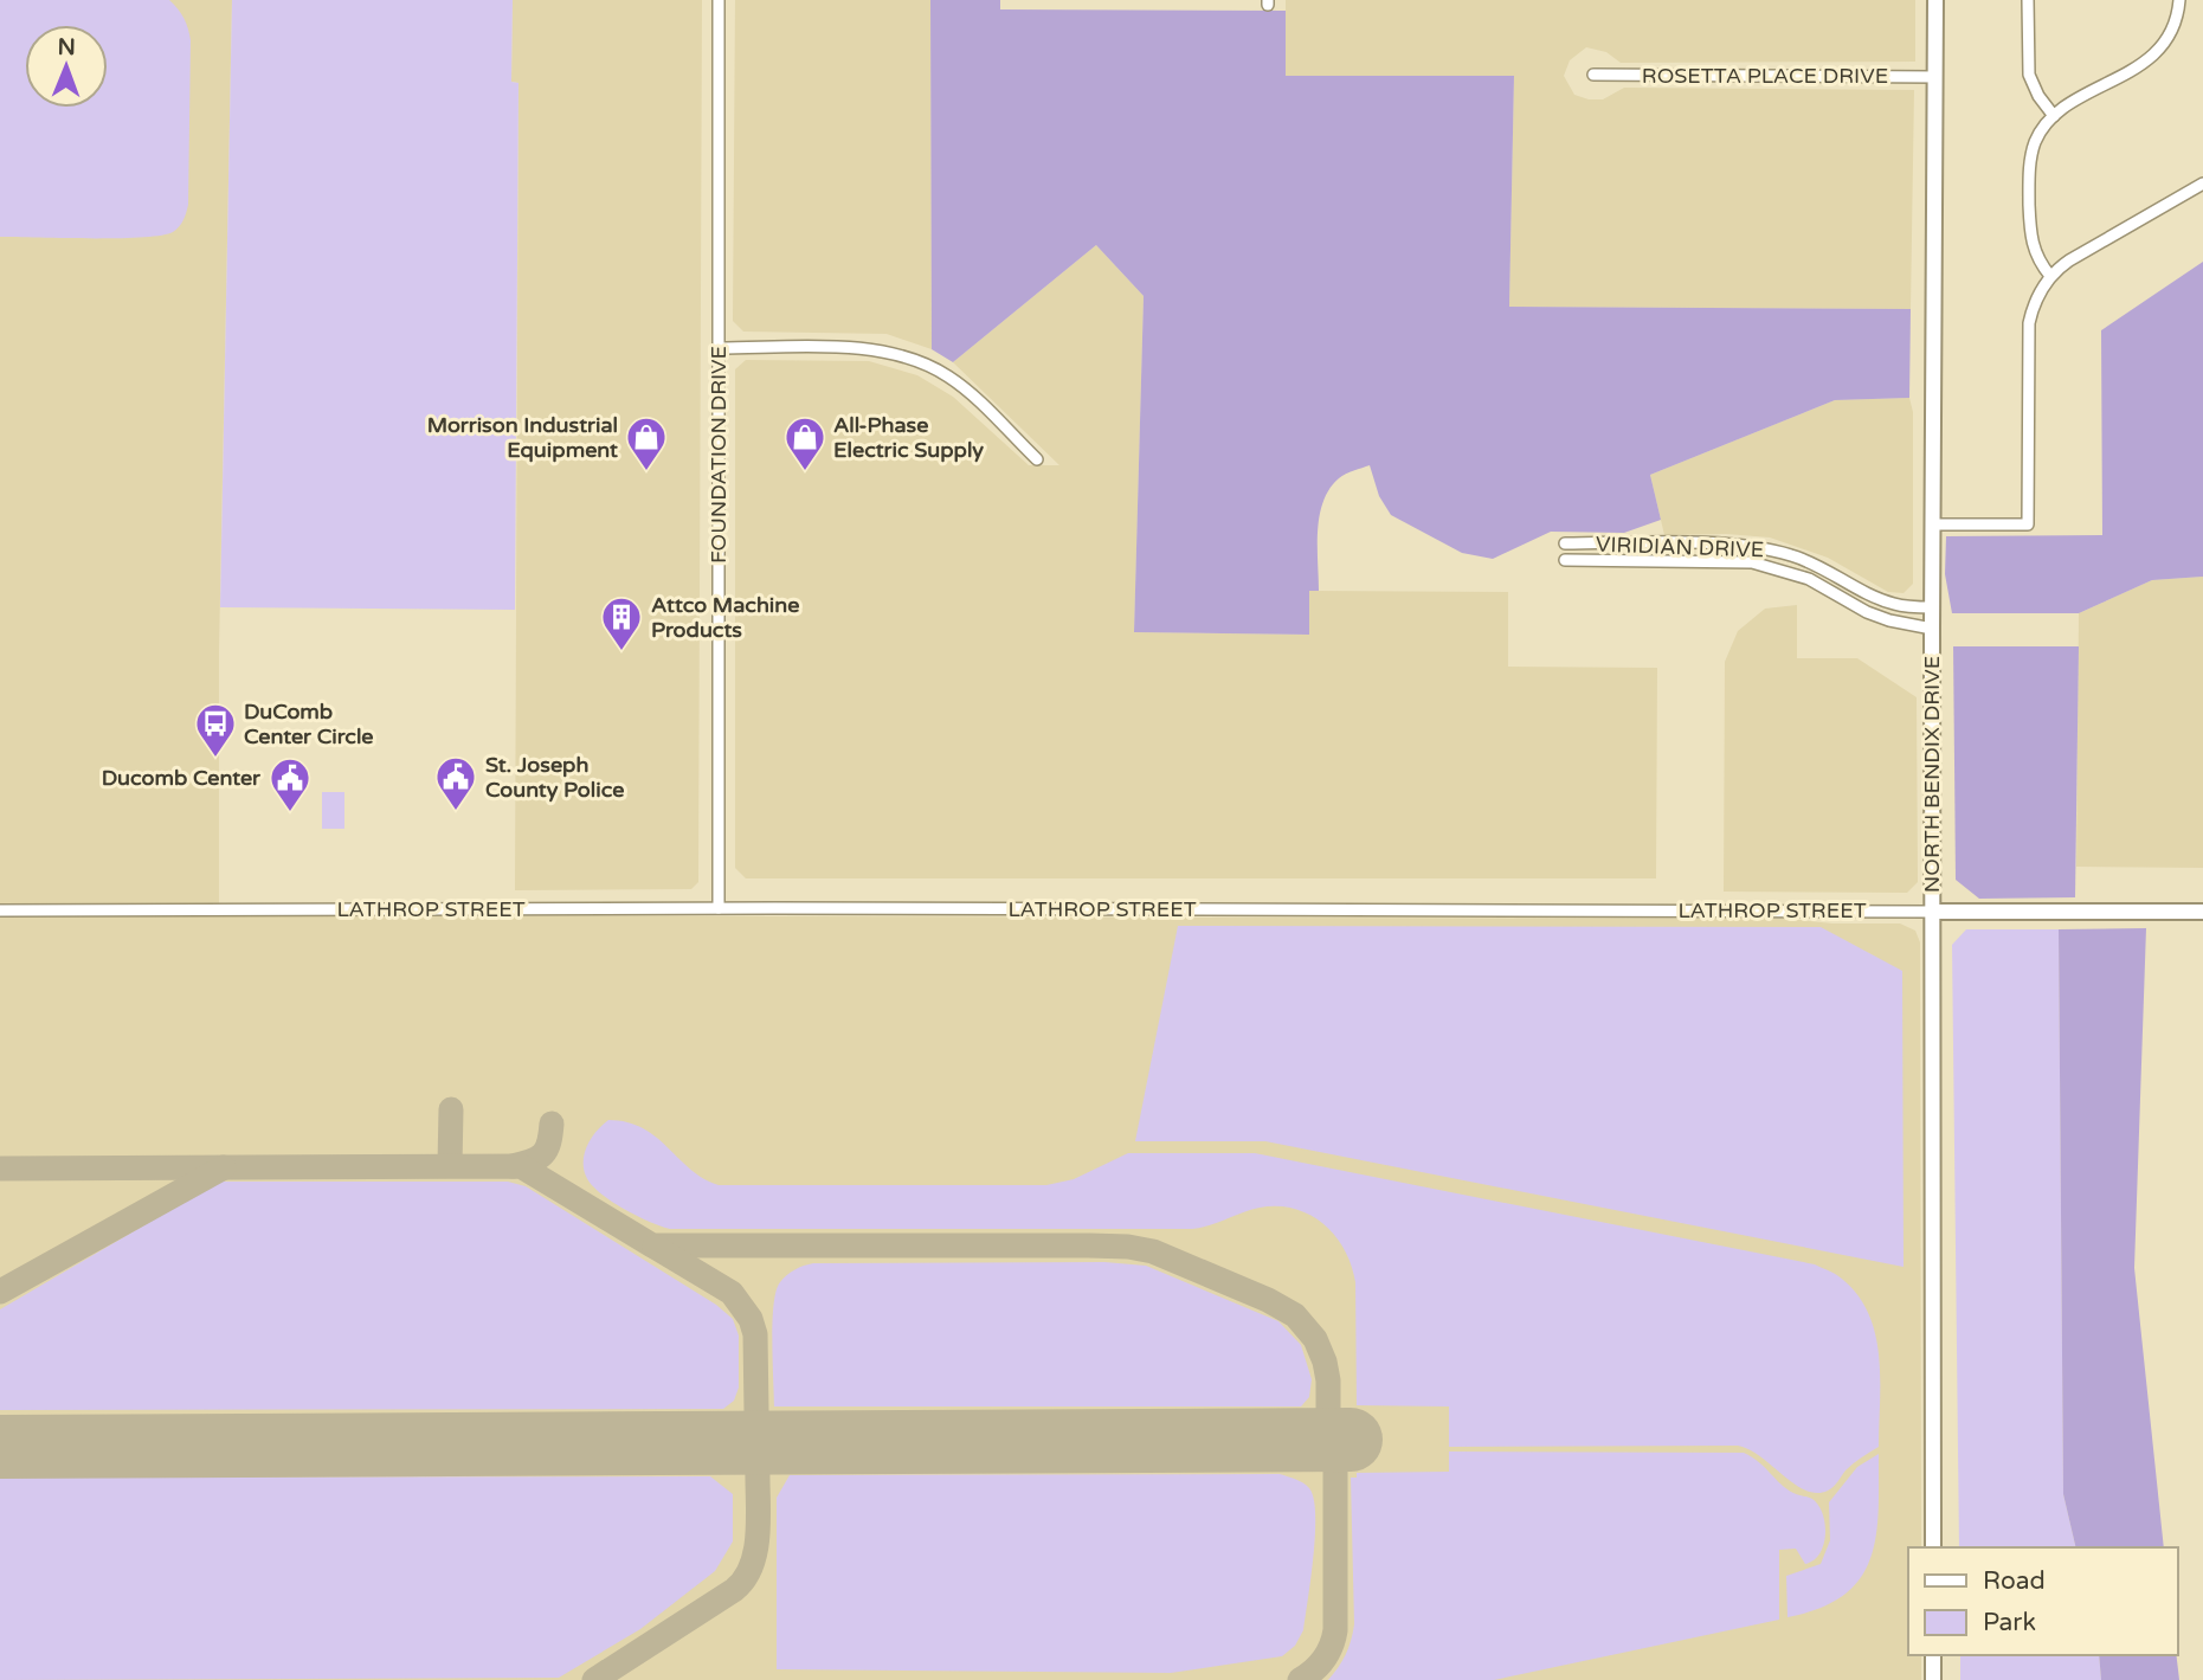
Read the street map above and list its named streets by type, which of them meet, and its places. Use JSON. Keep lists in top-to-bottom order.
{
  "streets": {
    "street": [
      "ROSETTA PLACE DRIVE",
      "FOUNDATION DRIVE",
      "VIRIDIAN DRIVE",
      "NORTH BENDIX DRIVE",
      "LATHROP STREET"
    ]
  },
  "crossings": [
    ["ROSETTA PLACE DRIVE", "NORTH BENDIX DRIVE"],
    ["FOUNDATION DRIVE", "LATHROP STREET"],
    ["VIRIDIAN DRIVE", "NORTH BENDIX DRIVE"],
    ["NORTH BENDIX DRIVE", "LATHROP STREET"]
  ],
  "places": {
    "shop": ["Morrison Industrial Equipment", "All-Phase Electric Supply"],
    "building": ["Attco Machine Products"],
    "bus stop": ["DuComb Center Circle"],
    "public building": ["St. Joseph County Police", "Ducomb Center"]
  },
  "legend": ["Road", "Park"],
  "north": "top"
}
